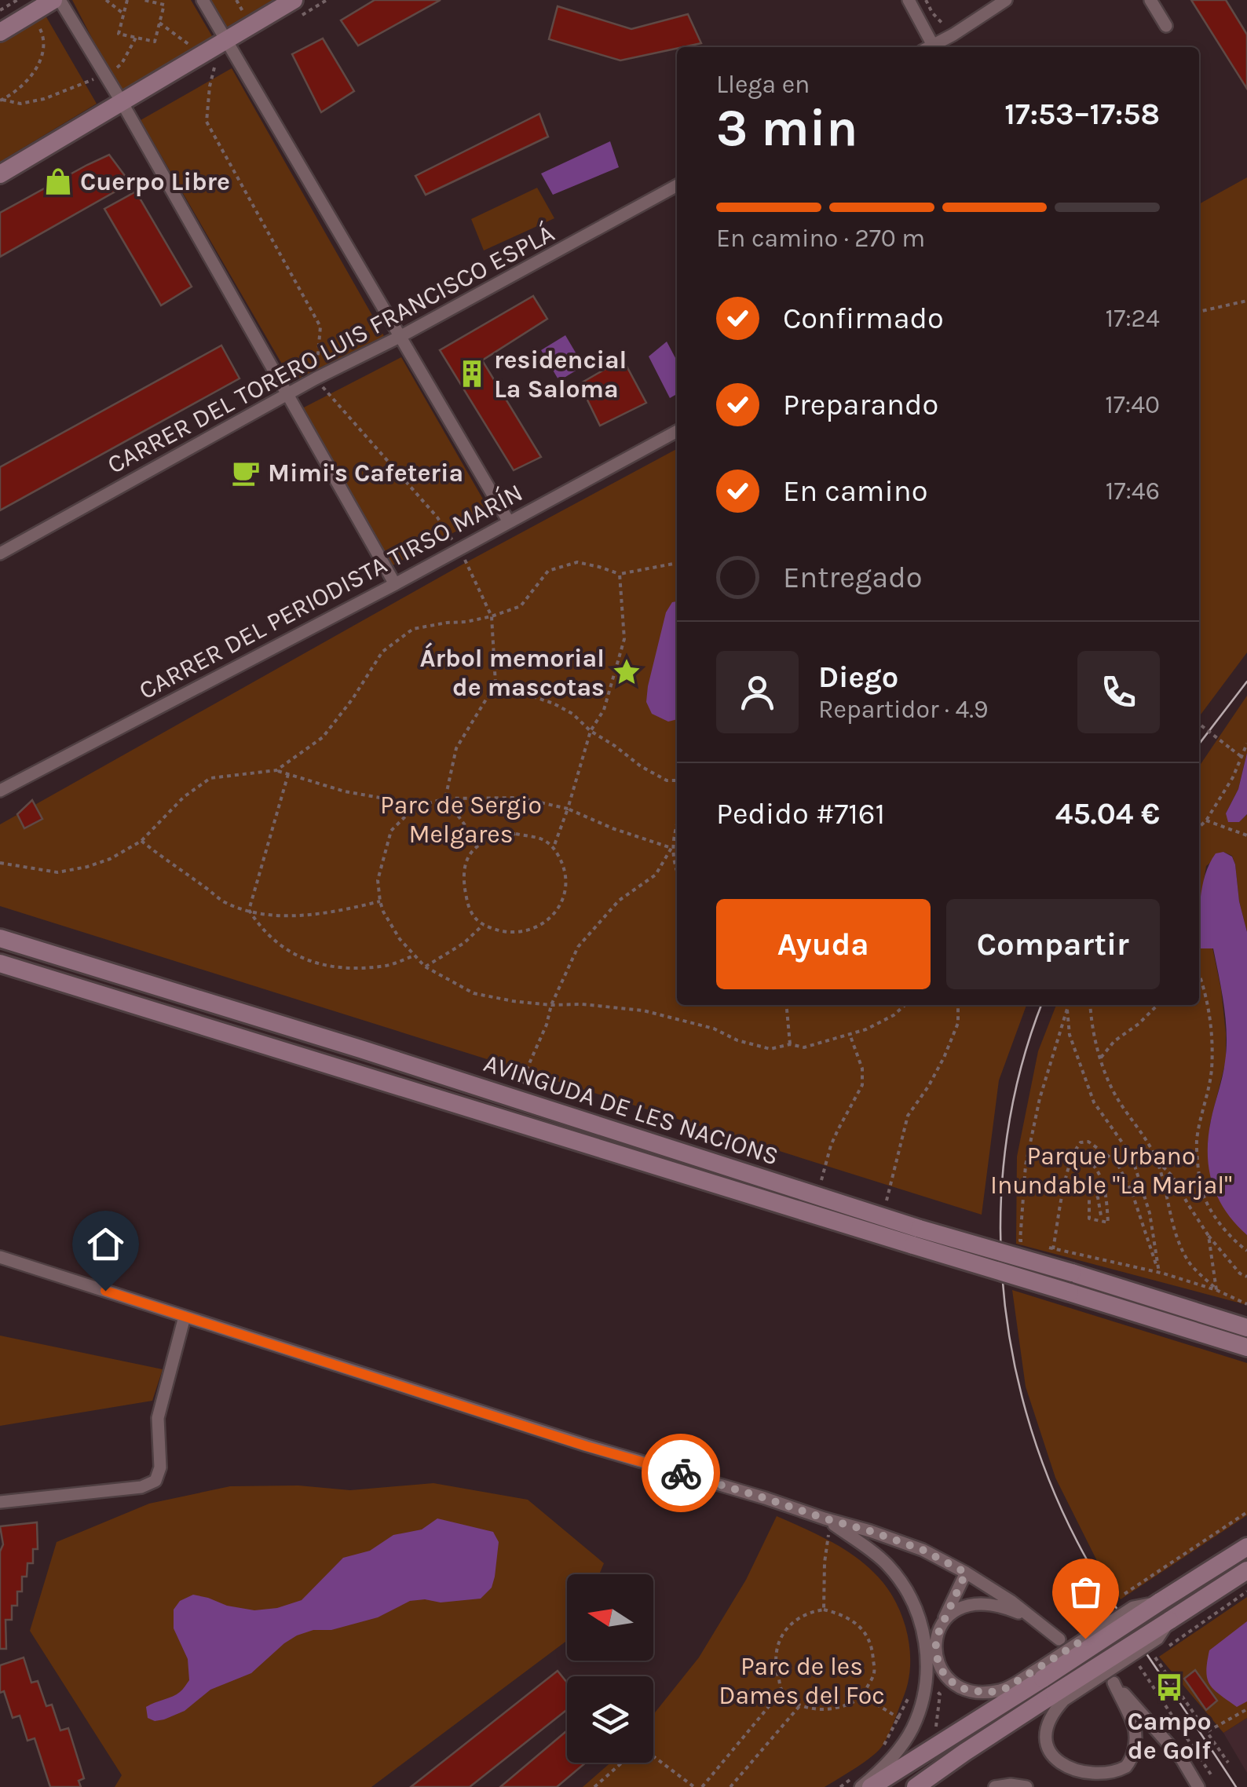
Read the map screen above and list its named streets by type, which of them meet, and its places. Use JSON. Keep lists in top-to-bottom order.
{
  "streets": {
    "street": ["CARRER DEL TORERO LUIS FRANCISCO ESPLÁ", "CARRER DEL PERIODISTA TIRSO MARÍN", "AVINGUDA DE LES NACIONS"]
  },
  "parks": ["Parc de Sergio Melgares", "Parque Urbano Inundable \"La Marjal\"", "Parc de les Dames del Foc"],
  "places": {
    "shop": ["Cuerpo Libre"],
    "building": ["residencial La Saloma"],
    "cafe": ["Mimi's Cafeteria"],
    "place": ["Árbol memorial de mascotas"],
    "bus stop": ["Campo de Golf"]
  },
  "north": "left",
  "page": {
    "heading": ["3 min", "Llega en", "17:53–17:58"],
    "panel": [
      "Diego",
      "Repartidor · 4.9",
      "Pedido #7161",
      "45.04 €"
    ],
    "bar": "En camino · 270 m",
    "list": [
      ["Confirmado", "17:24"],
      ["Preparando", "17:40"],
      ["En camino", "17:46"],
      "Entregado"
    ],
    "buttons": ["Ayuda", "Compartir"]
  }
}
